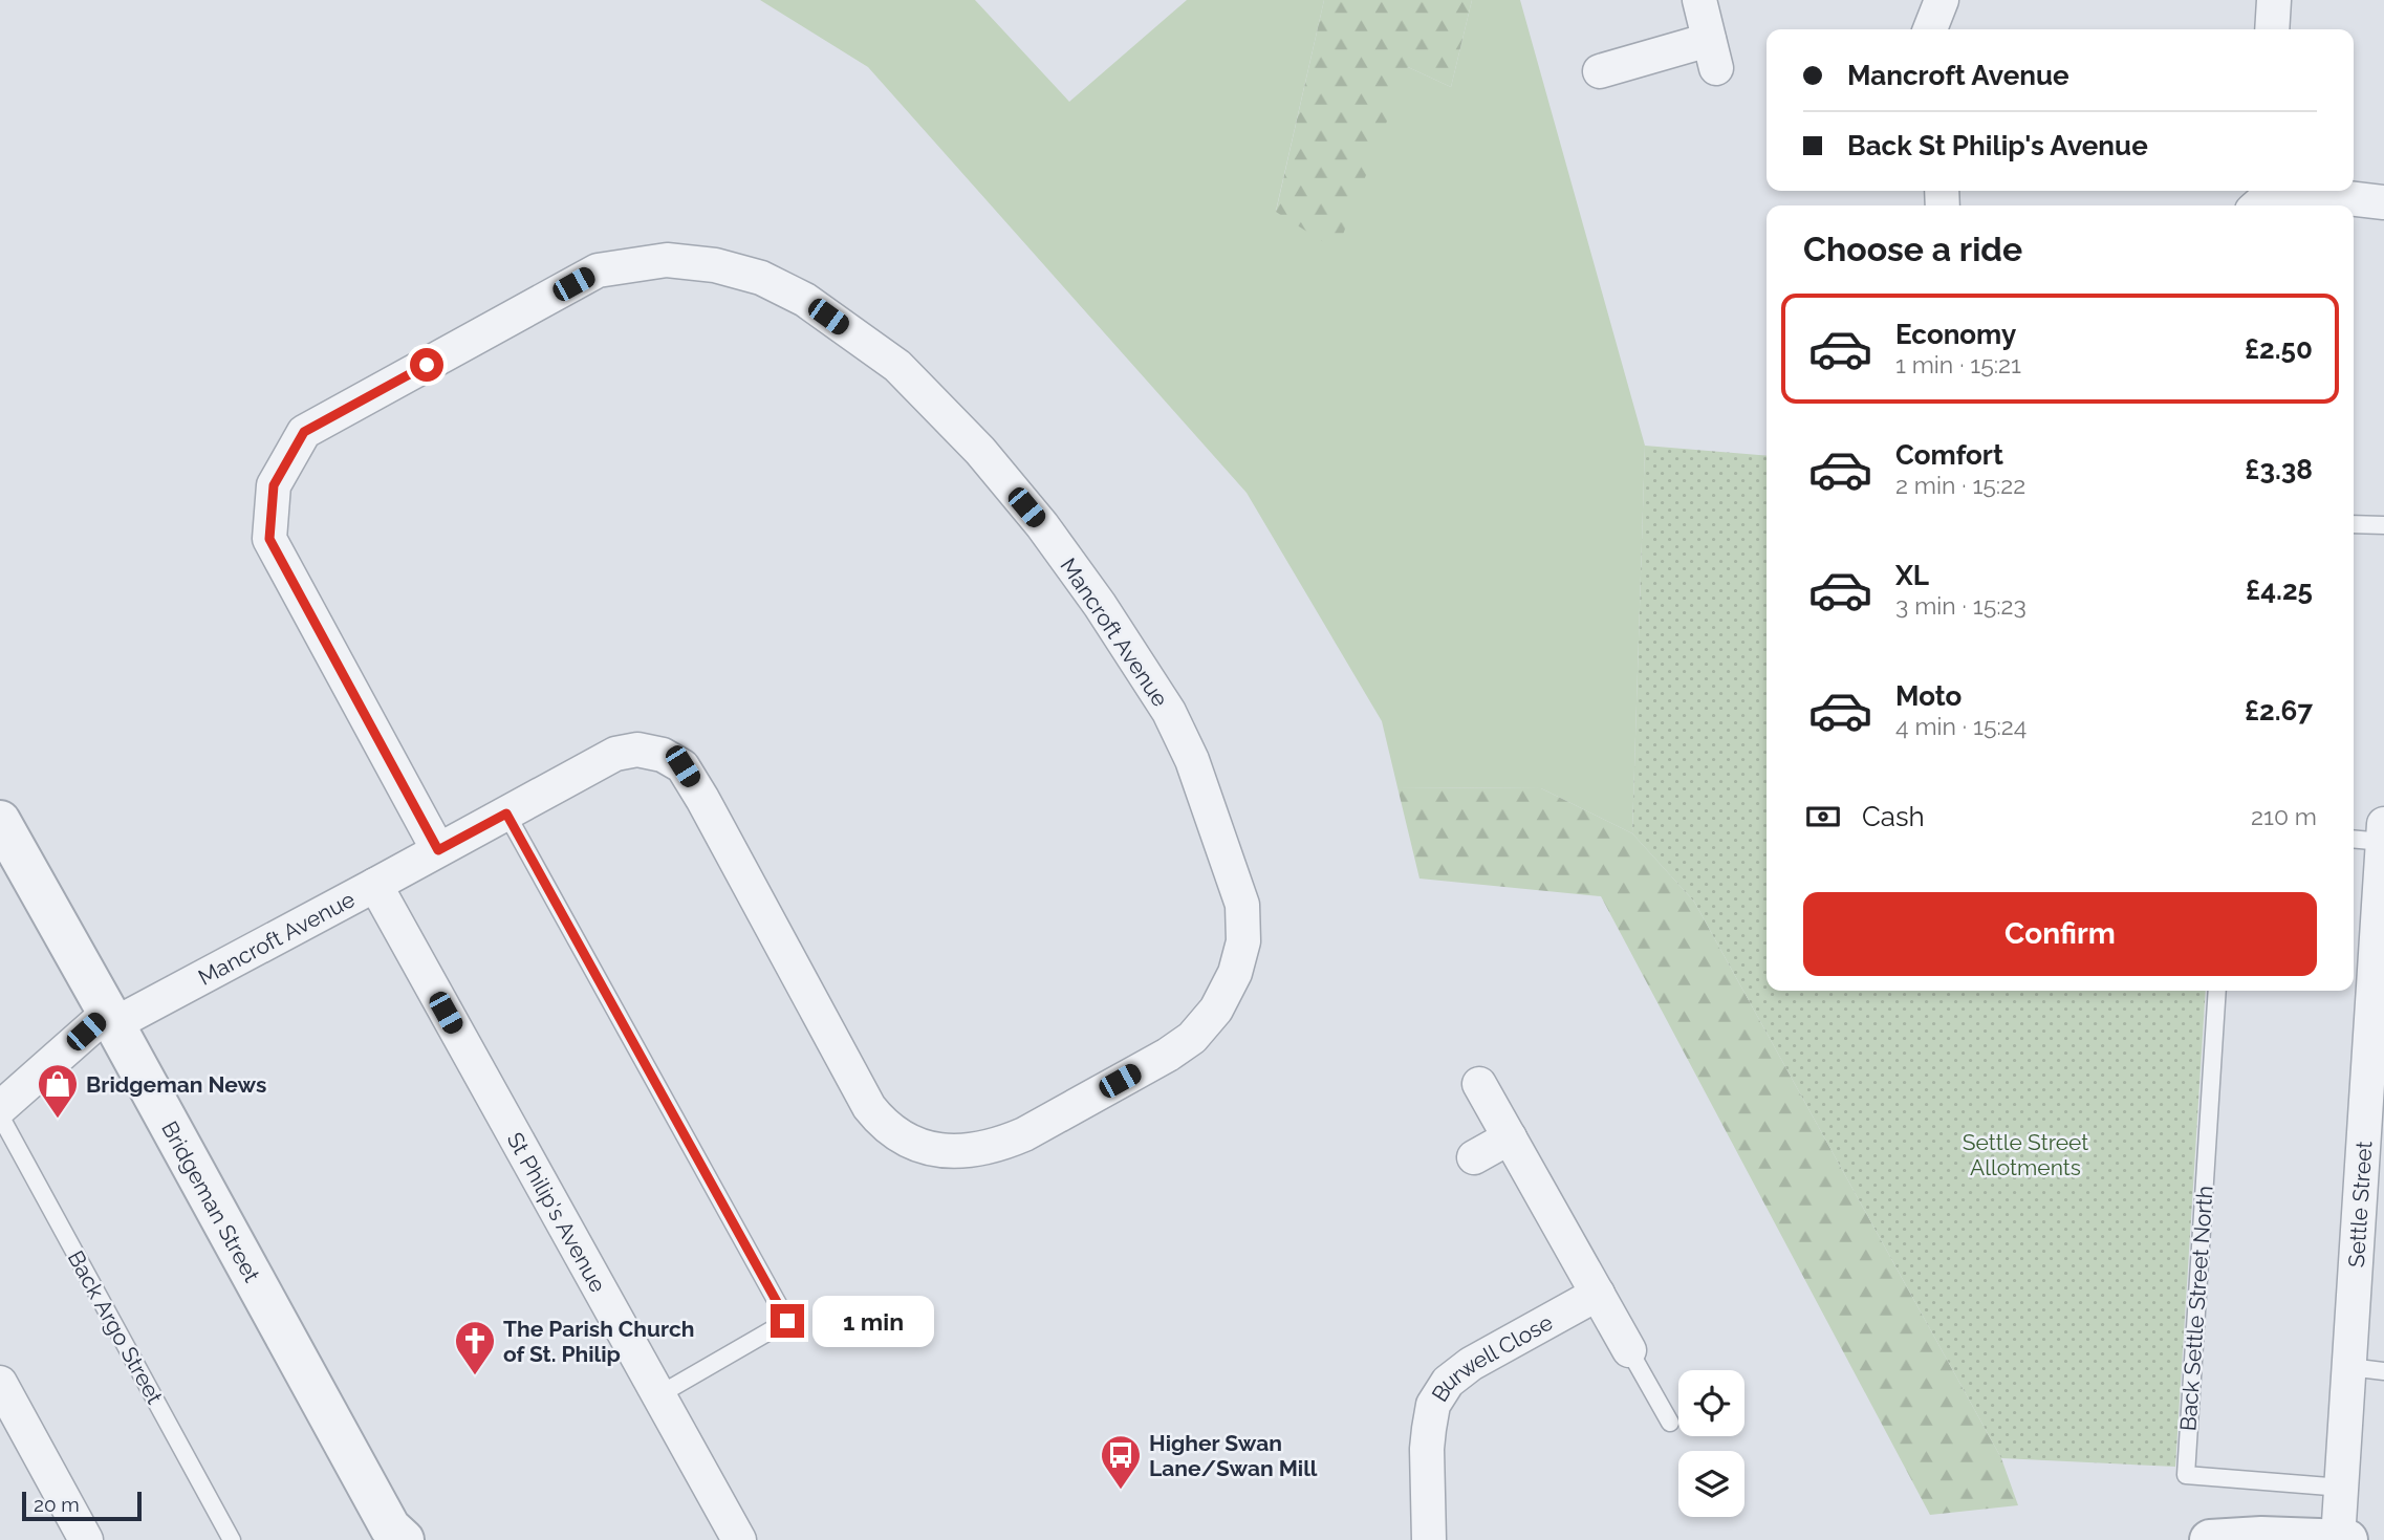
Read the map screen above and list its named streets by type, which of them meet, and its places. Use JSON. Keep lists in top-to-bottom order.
{
  "streets": {
    "street": [
      "Mancroft Avenue",
      "Bridgeman Street",
      "Settle Street",
      "St Philip's Avenue",
      "Burwell Close"
    ],
    "lane": ["Back Settle Street North", "Back Argo Street"]
  },
  "crossings": [
    ["Mancroft Avenue", "Bridgeman Street"],
    ["Mancroft Avenue", "St Philip's Avenue"],
    ["Settle Street", "Back Settle Street North"]
  ],
  "parks": ["Settle Street Allotments"],
  "places": {
    "shop": ["Bridgeman News"],
    "church": ["The Parish Church of St. Philip"],
    "bus stop": ["Higher Swan Lane/Swan Mill"]
  },
  "scale_bar": "20 m",
  "page": {
    "banner": ["Mancroft Avenue", "Back St Philip's Avenue"],
    "heading": "Choose a ride",
    "list": [
      {
        "name": "Economy",
        "note": "1 min · 15:21",
        "value": "£2.50"
      },
      {
        "name": "Comfort",
        "note": "2 min · 15:22",
        "value": "£3.38"
      },
      {
        "name": "XL",
        "note": "3 min · 15:23",
        "value": "£4.25"
      },
      {
        "name": "Moto",
        "note": "4 min · 15:24",
        "value": "£2.67"
      }
    ],
    "pay": ["Cash", "210 m"],
    "buttons": "Confirm",
    "bubble": "1 min",
    "scale": "20 m"
  }
}
